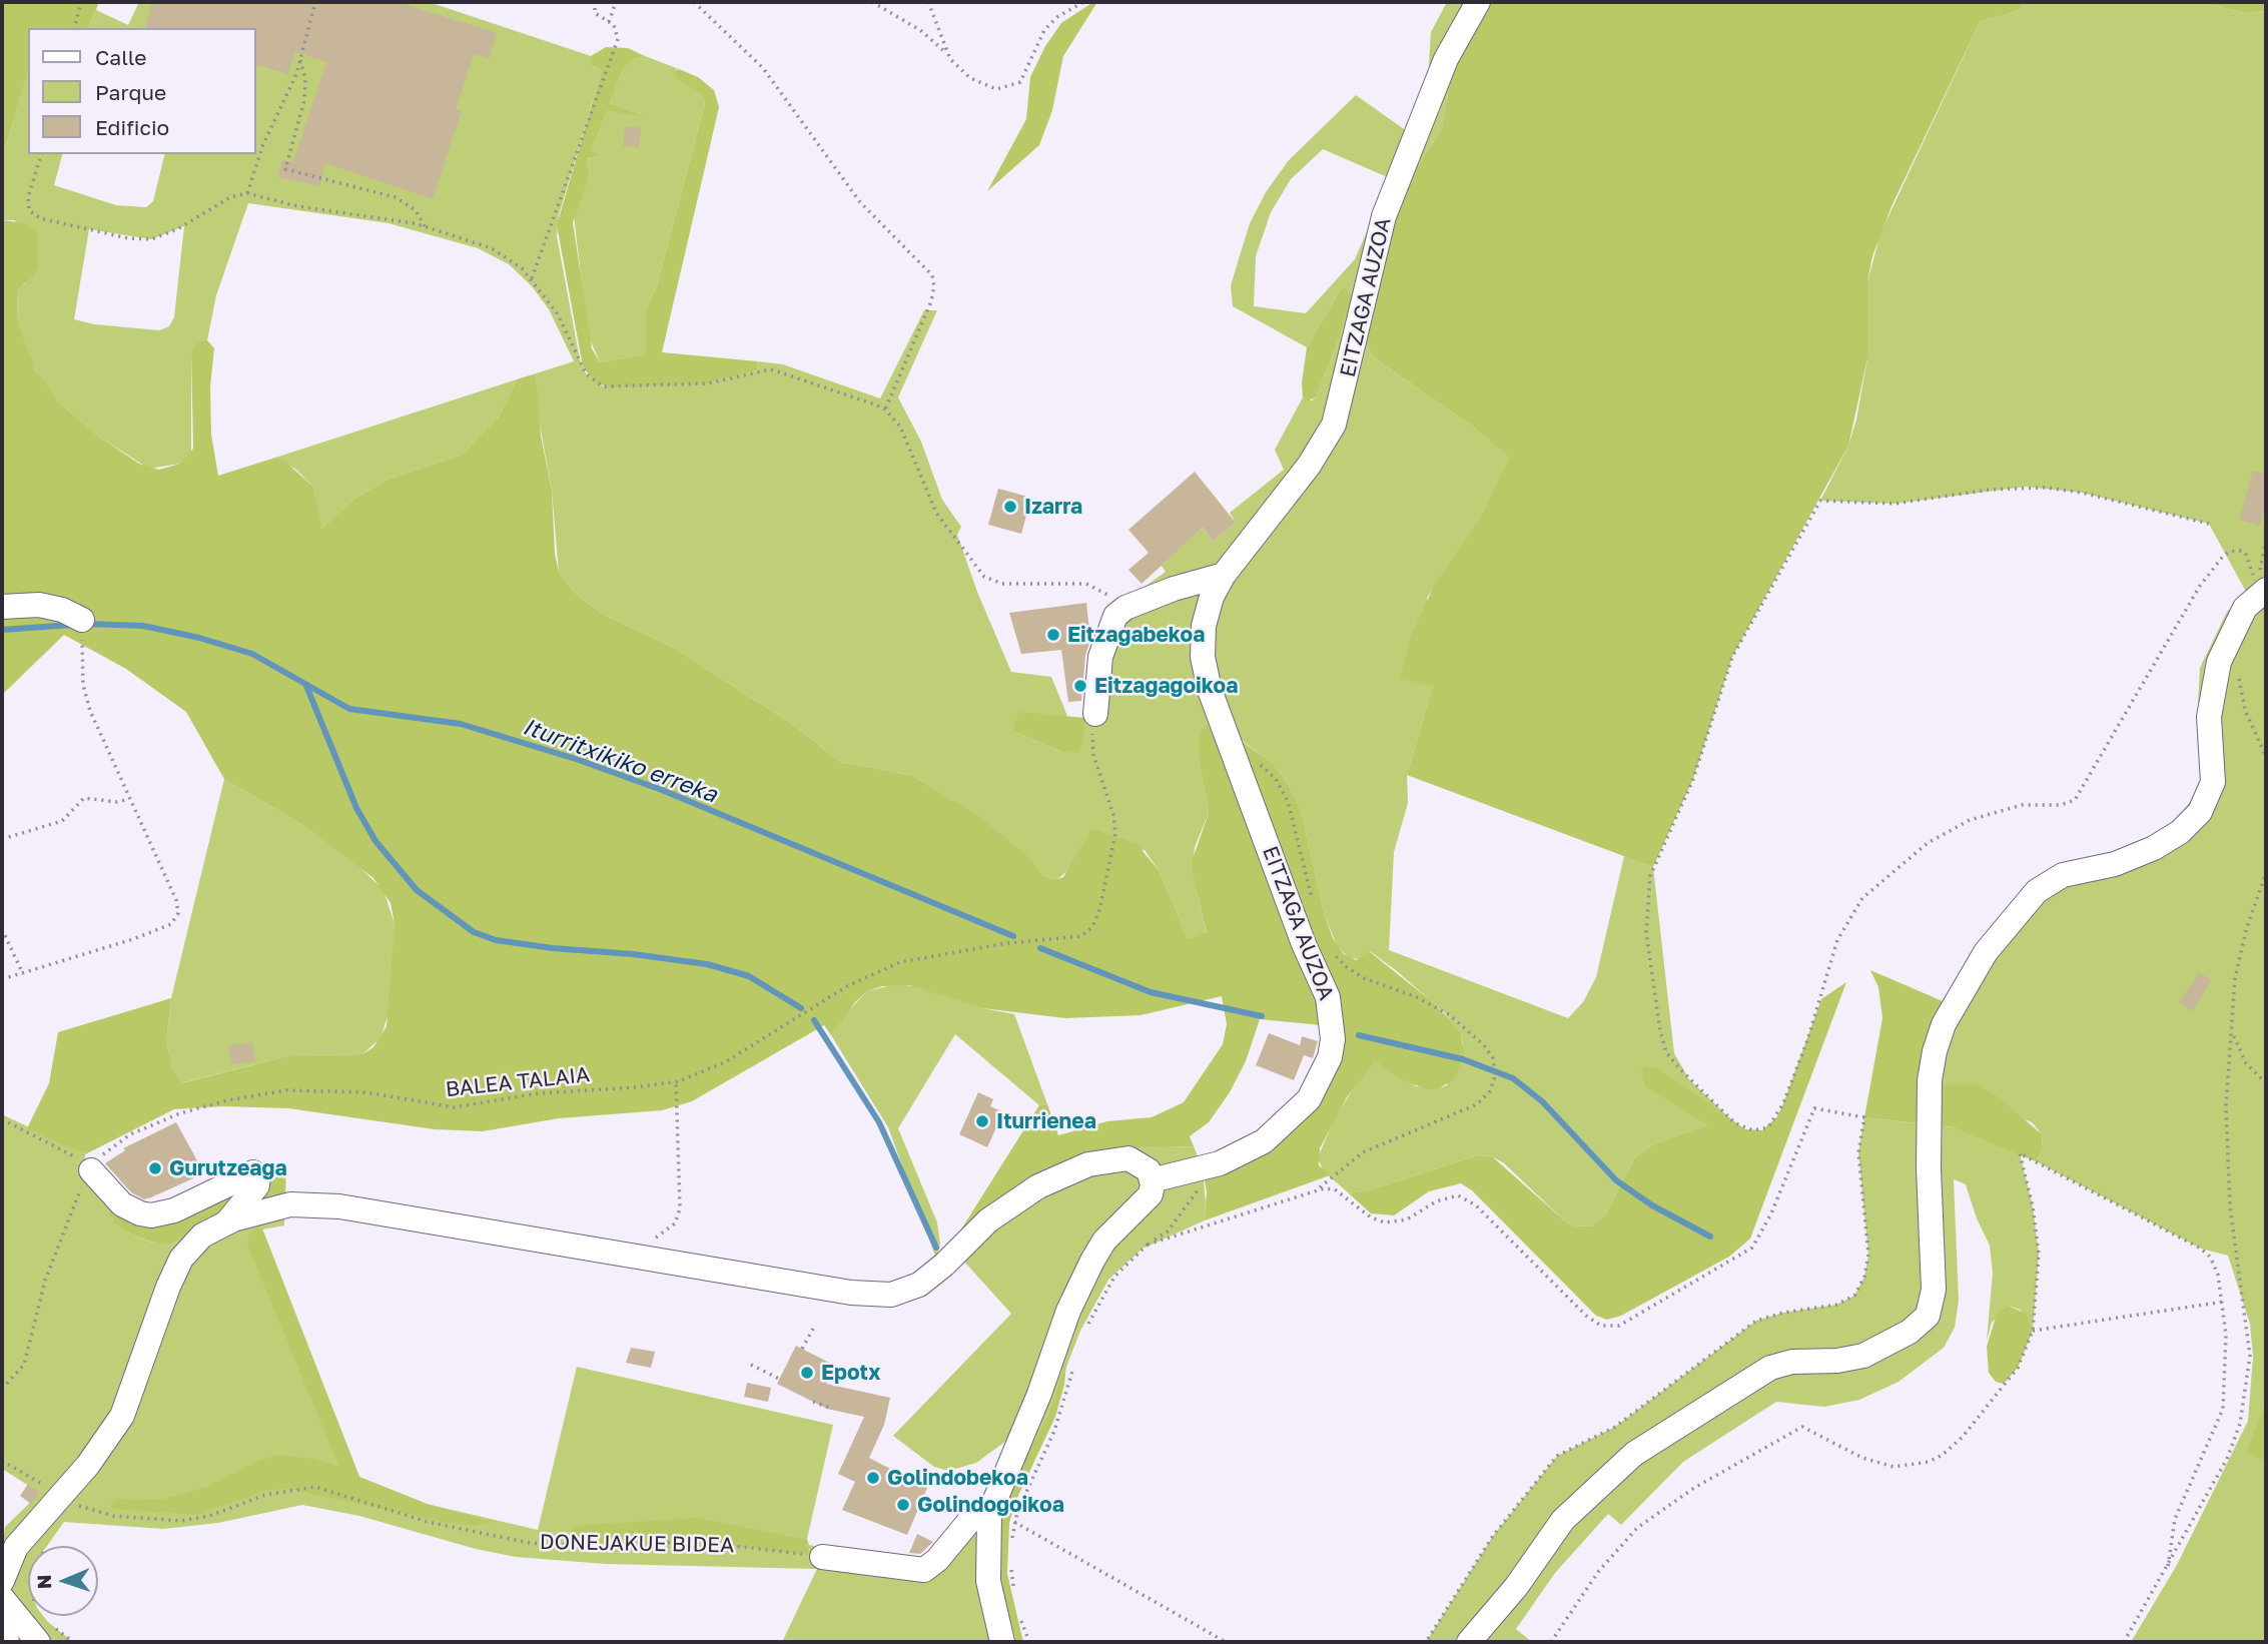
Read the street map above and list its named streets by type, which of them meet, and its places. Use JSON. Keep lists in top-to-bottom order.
{
  "streets": {
    "street": ["EITZAGA AUZOA"],
    "path": ["BALEA TALAIA", "DONEJAKUE BIDEA"]
  },
  "water": ["Iturritxikiko erreka"],
  "places": [
    "Izarra",
    "Eitzagabekoa",
    "Eitzagagoikoa",
    "Iturrienea",
    "Gurutzeaga",
    "Epotx",
    "Golindobekoa",
    "Golindogoikoa"
  ],
  "legend": ["Calle", "Parque", "Edificio"],
  "north": "left"
}
